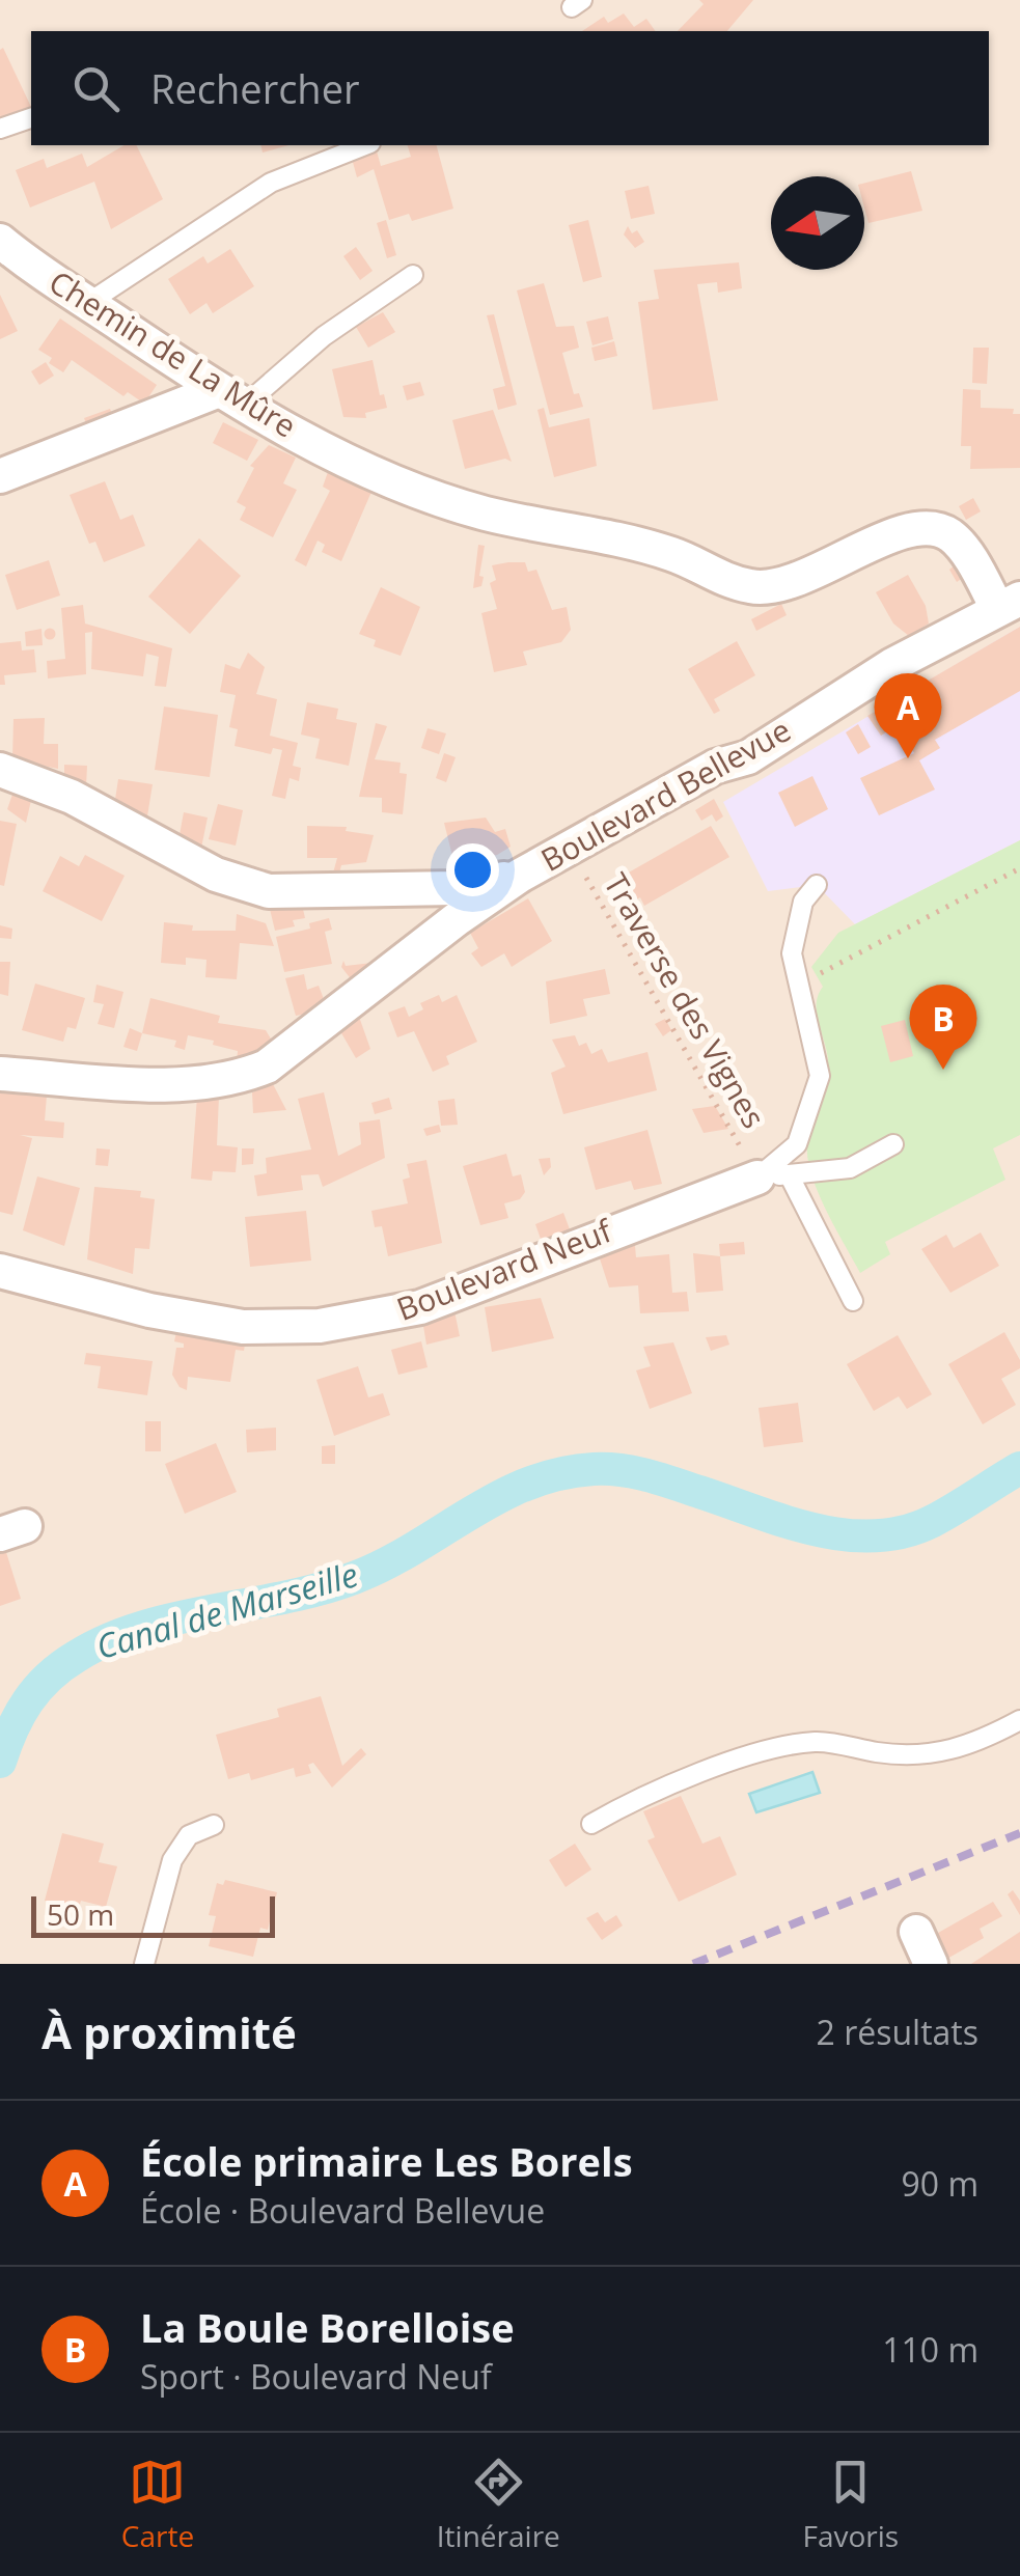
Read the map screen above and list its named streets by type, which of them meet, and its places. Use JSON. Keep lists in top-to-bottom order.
{
  "streets": {
    "street": ["Chemin de La Mûre", "Boulevard Bellevue", "Boulevard Neuf"],
    "path": ["Traverse des Vignes"]
  },
  "crossings": [
    ["Chemin de La Mûre", "Boulevard Bellevue"],
    ["Boulevard Bellevue", "Traverse des Vignes"],
    ["Traverse des Vignes", "Boulevard Neuf"]
  ],
  "water": ["Canal de Marseille"],
  "scale_bar": "50 m",
  "north": "left",
  "page": {
    "search": "Rechercher",
    "pins": ["A", "B"],
    "scale": "50 m",
    "heading": ["À proximité", "2 résultats"],
    "list": [
      {
        "mark": "A",
        "name": "École primaire Les Borels",
        "note": "École · Boulevard Bellevue",
        "value": "90 m"
      },
      {
        "mark": "B",
        "name": "La Boule Borelloise",
        "note": "Sport · Boulevard Neuf",
        "value": "110 m"
      }
    ],
    "nav": ["Carte", "Itinéraire", "Favoris"]
  }
}
